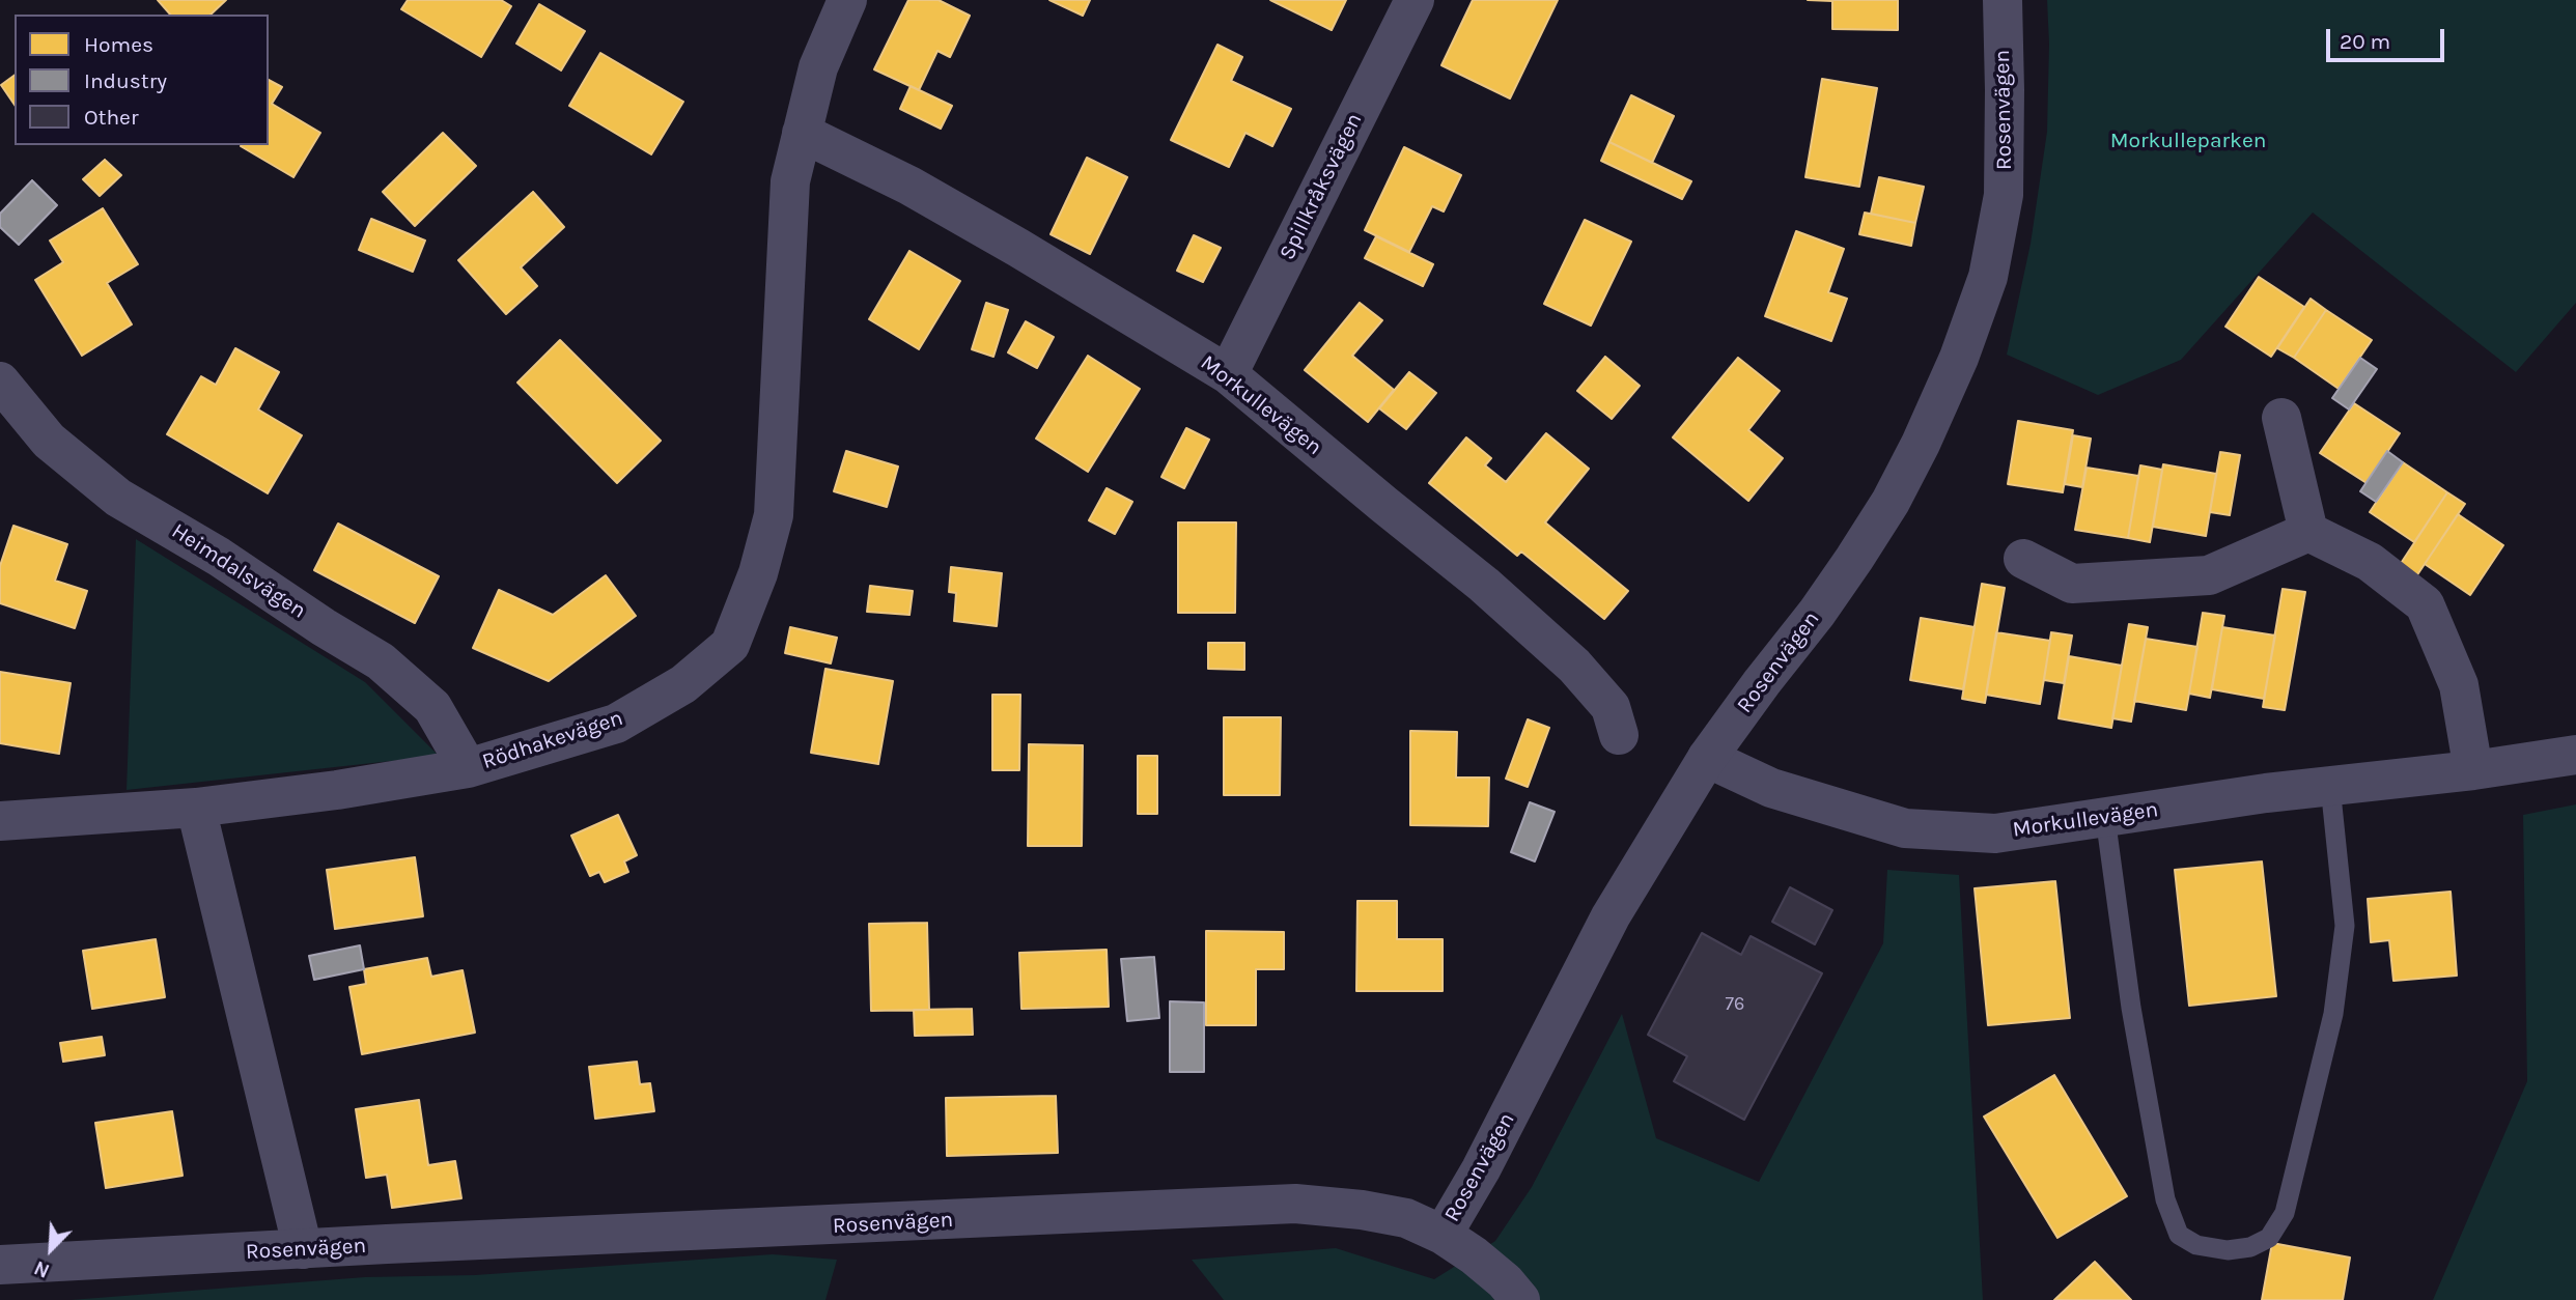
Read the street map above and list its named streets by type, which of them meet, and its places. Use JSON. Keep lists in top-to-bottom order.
{
  "streets": {
    "street": [
      "Rosenvägen",
      "Spillkråksvägen",
      "Morkullevägen",
      "Heimdalsvägen",
      "Rödhakevägen"
    ]
  },
  "crossings": [
    ["Rosenvägen", "Morkullevägen"],
    ["Spillkråksvägen", "Morkullevägen"],
    ["Morkullevägen", "Rödhakevägen"],
    ["Heimdalsvägen", "Rödhakevägen"]
  ],
  "parks": ["Morkulleparken"],
  "house_numbers": ["76"],
  "legend": ["Homes", "Industry", "Other"],
  "scale_bar": "20 m",
  "north": "bottom left"
}
